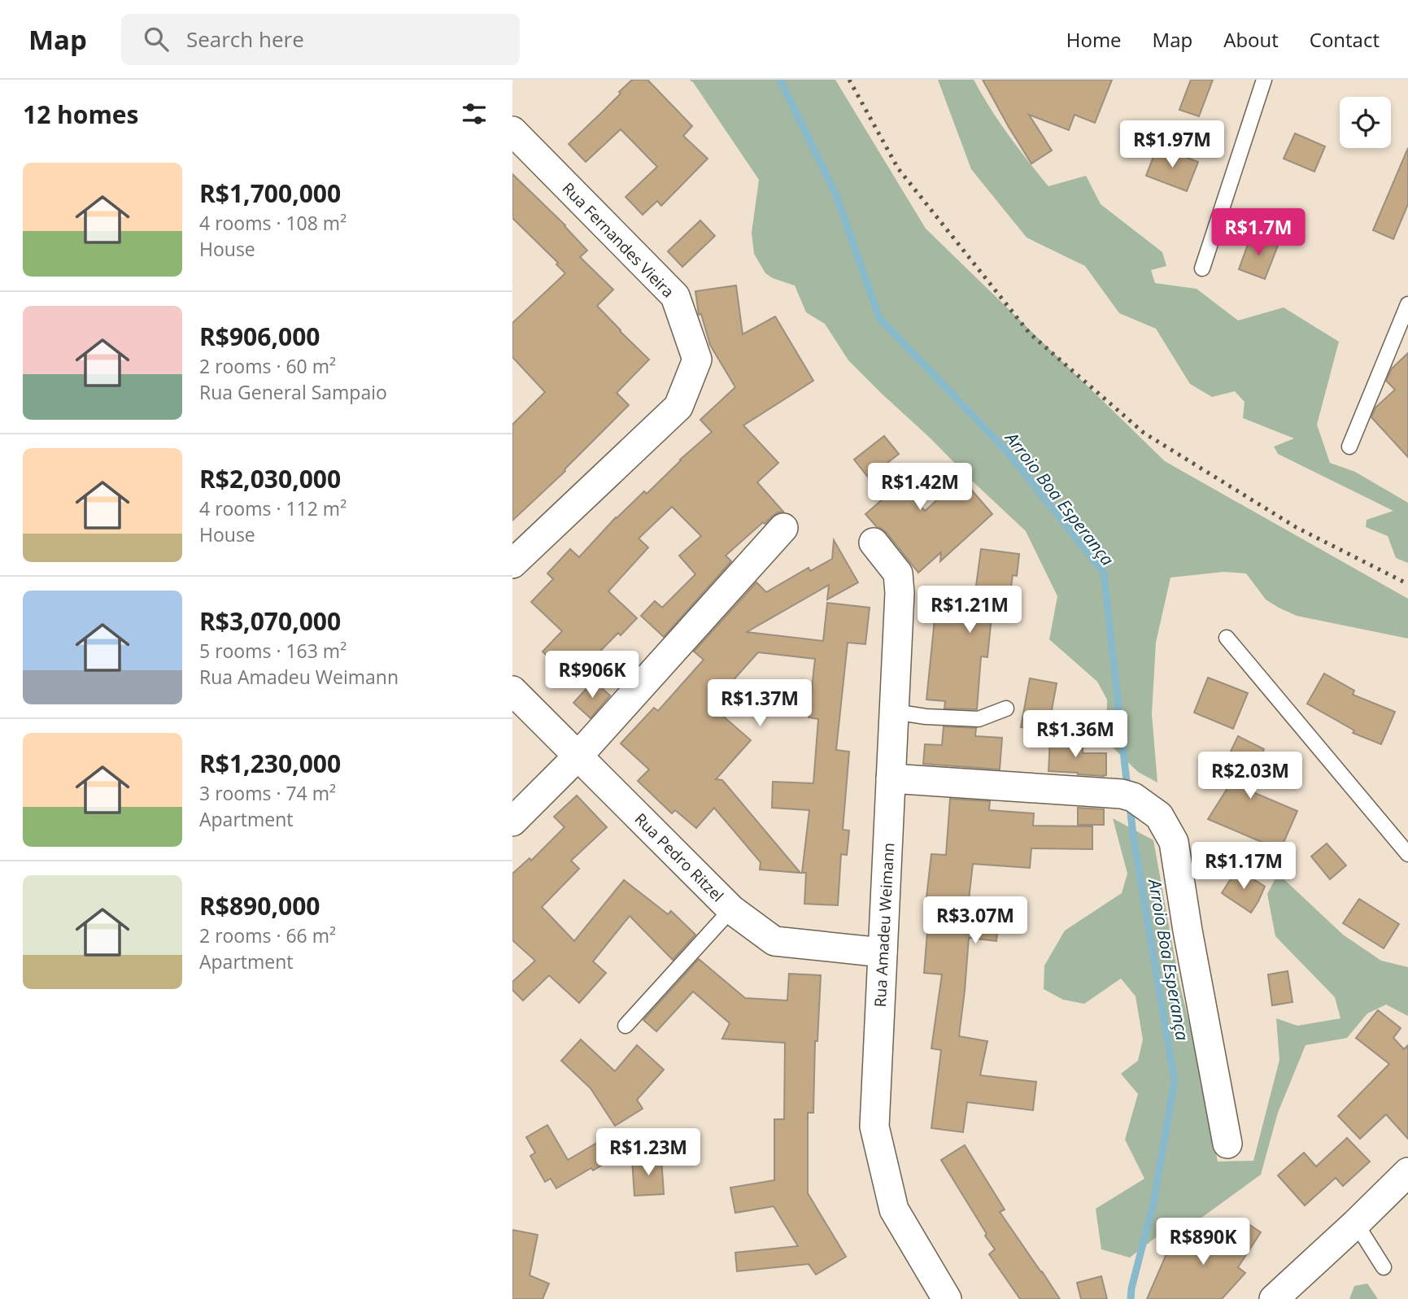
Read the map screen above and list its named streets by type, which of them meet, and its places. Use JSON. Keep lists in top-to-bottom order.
{
  "streets": {
    "street": ["Rua Fernandes Vieira", "Rua Pedro Ritzel", "Rua Amadeu Weimann"]
  },
  "crossings": [
    ["Rua Pedro Ritzel", "Rua Amadeu Weimann"]
  ],
  "water": ["Arroio Boa Esperança"],
  "page": {
    "header": "Map",
    "search": "Search here",
    "nav": [
      "Home",
      "Map",
      "About",
      "Contact"
    ],
    "heading": "12 homes",
    "price": [
      "R$1.97M",
      "R$1.7M",
      "R$1.42M",
      "R$1.21M",
      "R$906K",
      "R$1.37M",
      "R$1.36M",
      "R$2.03M",
      "R$1.17M",
      "R$3.07M",
      "R$1.23M",
      "R$890K"
    ],
    "list": [
      {
        "name": "R$1,700,000",
        "note": "4 rooms · 108 m² · House"
      },
      {
        "name": "R$906,000",
        "note": "2 rooms · 60 m² · Rua General Sampaio"
      },
      {
        "name": "R$2,030,000",
        "note": "4 rooms · 112 m² · House"
      },
      {
        "name": "R$3,070,000",
        "note": "5 rooms · 163 m² · Rua Amadeu Weimann"
      },
      {
        "name": "R$1,230,000",
        "note": "3 rooms · 74 m² · Apartment"
      },
      {
        "name": "R$890,000",
        "note": "2 rooms · 66 m² · Apartment"
      }
    ]
  }
}
